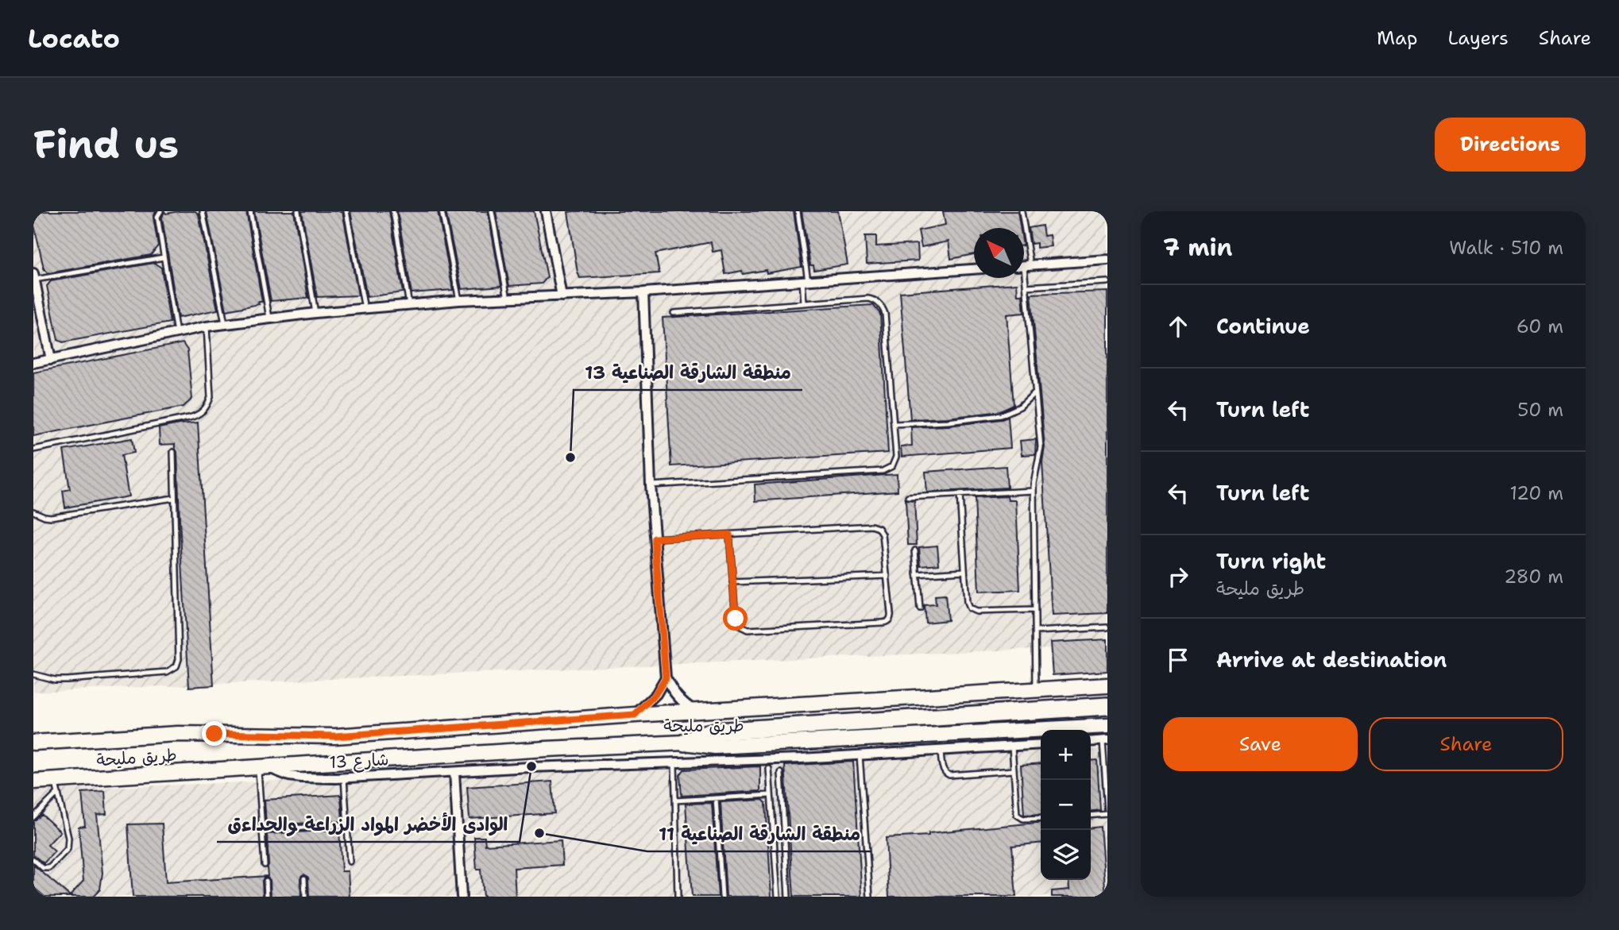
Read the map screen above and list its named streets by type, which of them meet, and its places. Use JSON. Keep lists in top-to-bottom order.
{
  "streets": {
    "main road": ["طريق مليحة"],
    "street": ["شارع 13"]
  },
  "crossings": [
    ["طريق مليحة", "شارع 13"]
  ],
  "places": ["منطقة الشارقة الصناعية 13", "الوادى الأخضر المواد الزراعة والحداءق", "منطقة الشارقة الصناعية 11"],
  "north": "top left",
  "page": {
    "header": "Locato",
    "nav": ["Map", "Layers", "Share"],
    "buttons": [
      "Directions",
      ["Save", "Share"]
    ],
    "title": "Find us",
    "heading": ["7 min", "Walk · 510 m"],
    "list": [
      ["Continue", "60 m"],
      ["Turn left", "50 m"],
      ["Turn left", "120 m"],
      ["Turn right", "طريق مليحة", "280 m"],
      "Arrive at destination"
    ],
    "map_buttons": ["+", "−"]
  }
}
